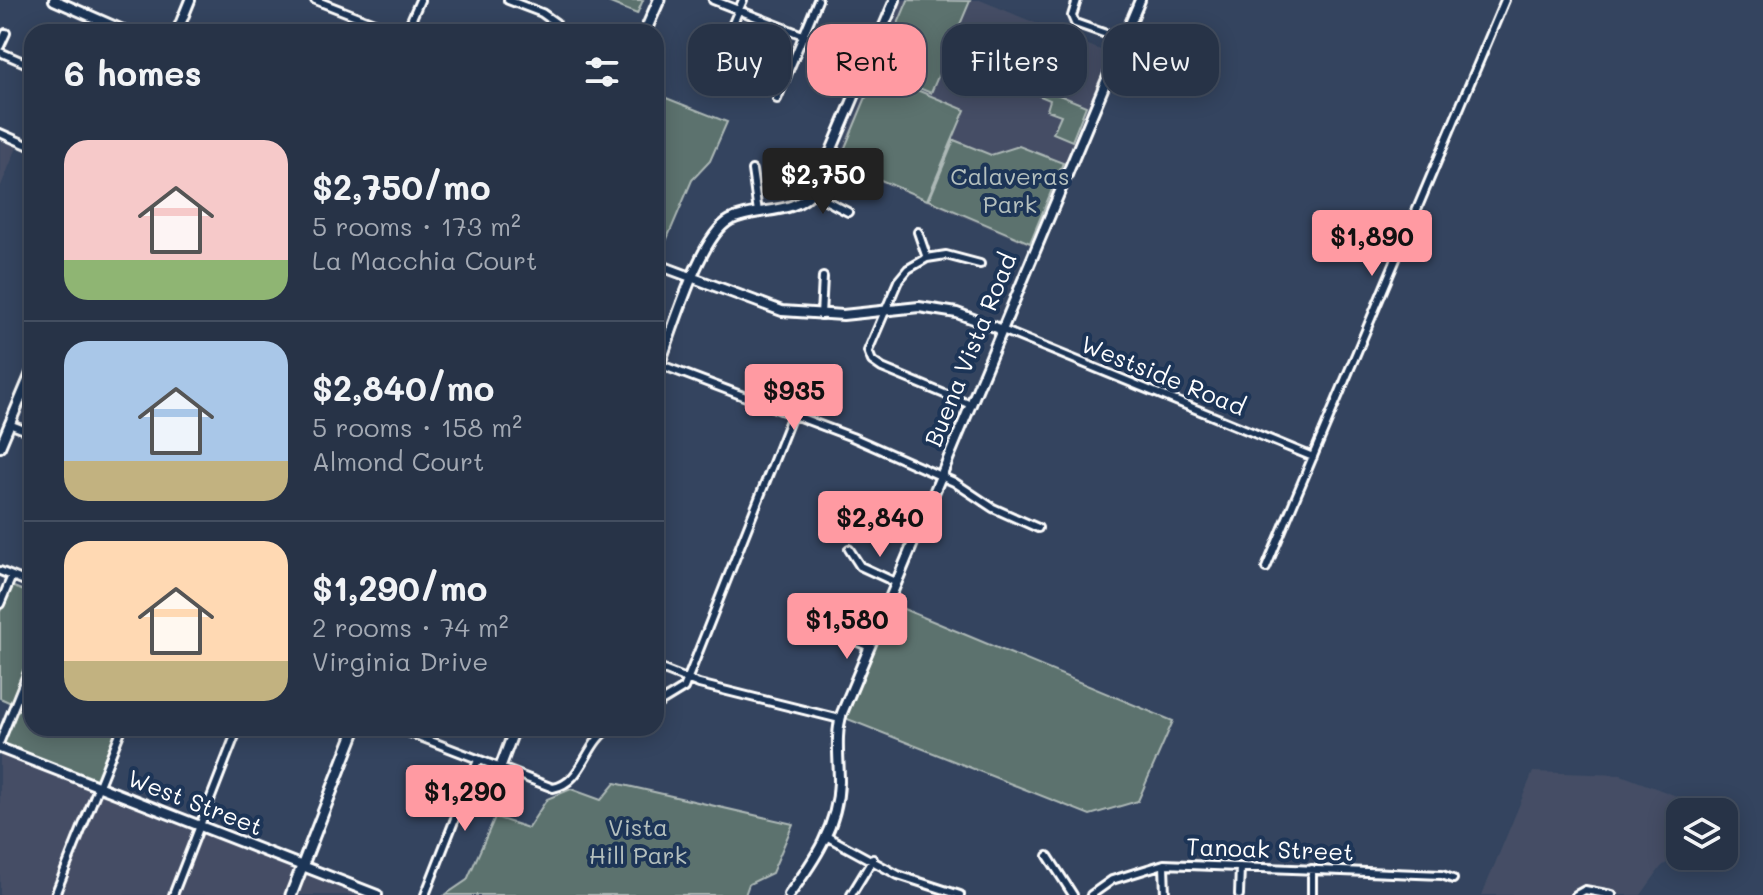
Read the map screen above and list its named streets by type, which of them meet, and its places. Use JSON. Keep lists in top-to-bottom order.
{
  "streets": {
    "street": [
      "Buena Vista Road",
      "Westside Road",
      "West Street",
      "Tanoak Street"
    ]
  },
  "crossings": [
    ["Buena Vista Road", "Westside Road"]
  ],
  "parks": ["Calaveras Park", "Vista Hill Park"],
  "page": {
    "chip": [
      "Buy",
      "Rent",
      "Filters",
      "New"
    ],
    "heading": "6 homes",
    "list": [
      {
        "name": "$2,750/mo",
        "note": "5 rooms · 173 m² · La Macchia Court"
      },
      {
        "name": "$2,840/mo",
        "note": "5 rooms · 158 m² · Almond Court"
      },
      {
        "name": "$1,290/mo",
        "note": "2 rooms · 74 m² · Virginia Drive"
      }
    ],
    "price": [
      "$2,750",
      "$1,890",
      "$935",
      "$2,840",
      "$1,580",
      "$1,290"
    ]
  }
}
